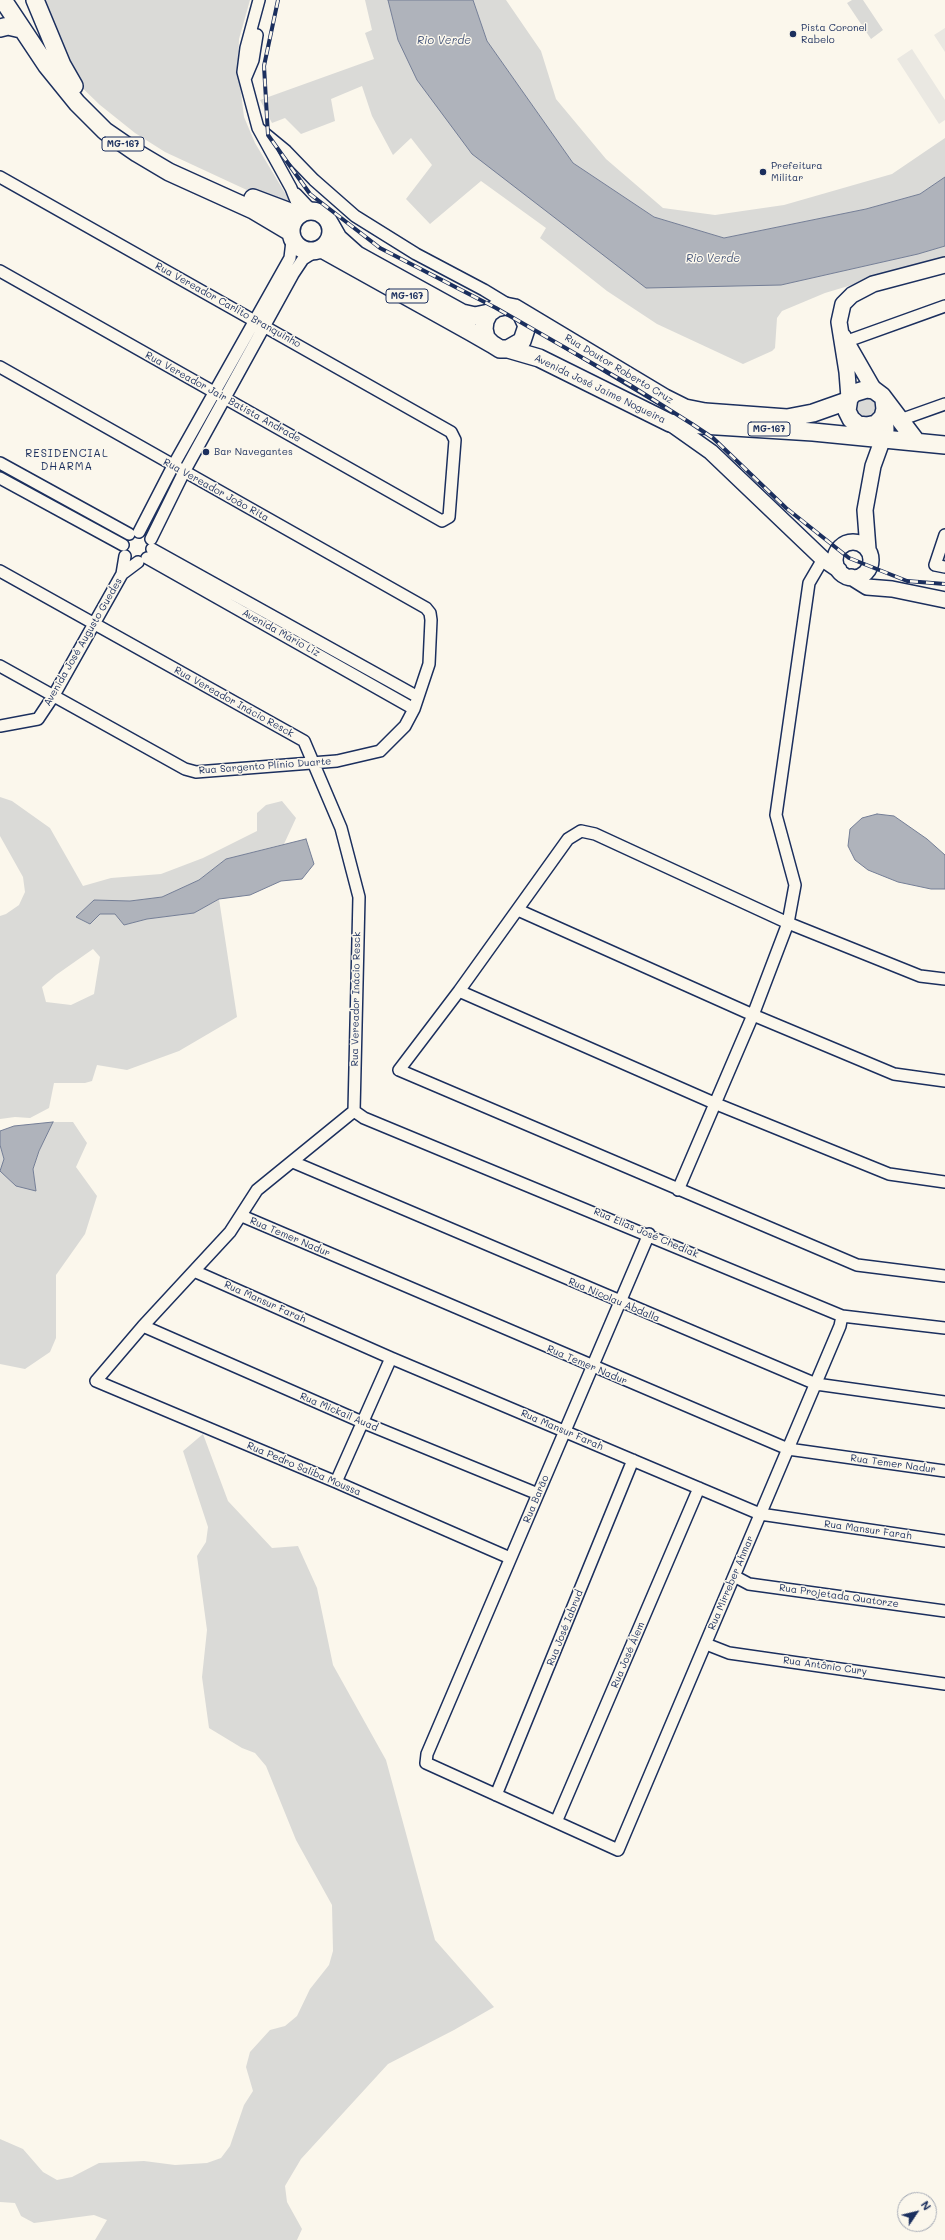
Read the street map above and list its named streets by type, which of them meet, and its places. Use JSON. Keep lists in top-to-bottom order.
{
  "streets": {
    "main road": ["MG-167", "Rua Doutor Roberto Cruz", "Avenida José Jaime Nogueira"],
    "street": [
      "Rua Vereador Carlito Branquinho",
      "Rua Vereador Jair Batista Andrade",
      "Rua Vereador João Rita",
      "Avenida Mário Liz",
      "Avenida José Augusto Guedes",
      "Rua Vereador Inácio Resck",
      "Rua Sargento Plínio Duarte",
      "Rua Elias José Chediak",
      "Rua Temer Nadur",
      "Rua Nicolau Abdalla",
      "Rua Mansur Farah",
      "Rua Mickail Auad",
      "Rua Pedro Saliba Moussa",
      "Rua Barão",
      "Rua Mirreber Ahmar",
      "Rua Projetada Quatorze",
      "Rua José Iabrud",
      "Rua José Álem",
      "Rua Antônio Cury"
    ]
  },
  "crossings": [
    ["MG-167", "Rua Doutor Roberto Cruz"],
    ["MG-167", "Avenida José Jaime Nogueira"],
    ["MG-167", "Avenida José Augusto Guedes"],
    ["Rua Vereador Carlito Branquinho", "Rua Vereador Jair Batista Andrade"],
    ["Rua Vereador Carlito Branquinho", "Avenida José Augusto Guedes"],
    ["Rua Doutor Roberto Cruz", "Avenida José Jaime Nogueira"],
    ["Avenida José Jaime Nogueira", "Avenida José Augusto Guedes"],
    ["Rua Vereador Jair Batista Andrade", "Avenida José Augusto Guedes"],
    ["Rua Vereador João Rita", "Avenida José Augusto Guedes"],
    ["Rua Vereador João Rita", "Rua Sargento Plínio Duarte"],
    ["Avenida Mário Liz", "Avenida José Augusto Guedes"],
    ["Avenida Mário Liz", "Rua Sargento Plínio Duarte"],
    ["Avenida José Augusto Guedes", "Rua Vereador Inácio Resck"],
    ["Avenida José Augusto Guedes", "Rua Sargento Plínio Duarte"],
    ["Rua Vereador Inácio Resck", "Rua Sargento Plínio Duarte"],
    ["Rua Vereador Inácio Resck", "Rua Elias José Chediak"],
    ["Rua Elias José Chediak", "Rua Barão"],
    ["Rua Elias José Chediak", "Rua Mirreber Ahmar"],
    ["Rua Temer Nadur", "Rua Barão"],
    ["Rua Temer Nadur", "Rua Mirreber Ahmar"],
    ["Rua Nicolau Abdalla", "Rua Barão"],
    ["Rua Nicolau Abdalla", "Rua Mirreber Ahmar"],
    ["Rua Mansur Farah", "Rua Barão"],
    ["Rua Mansur Farah", "Rua Mirreber Ahmar"],
    ["Rua Mansur Farah", "Rua José Iabrud"],
    ["Rua Mansur Farah", "Rua José Álem"],
    ["Rua Mickail Auad", "Rua Pedro Saliba Moussa"],
    ["Rua Mickail Auad", "Rua Barão"],
    ["Rua Pedro Saliba Moussa", "Rua Barão"],
    ["Rua Barão", "Rua José Iabrud"],
    ["Rua Mirreber Ahmar", "Rua Projetada Quatorze"],
    ["Rua Mirreber Ahmar", "Rua José Álem"],
    ["Rua Mirreber Ahmar", "Rua Antônio Cury"]
  ],
  "districts": ["RESIDENCIAL DHARMA"],
  "water": ["Rio Verde"],
  "places": ["Pista Coronel Rabelo", "Prefeitura Militar", "Bar Navegantes"],
  "north": "top right"
}
